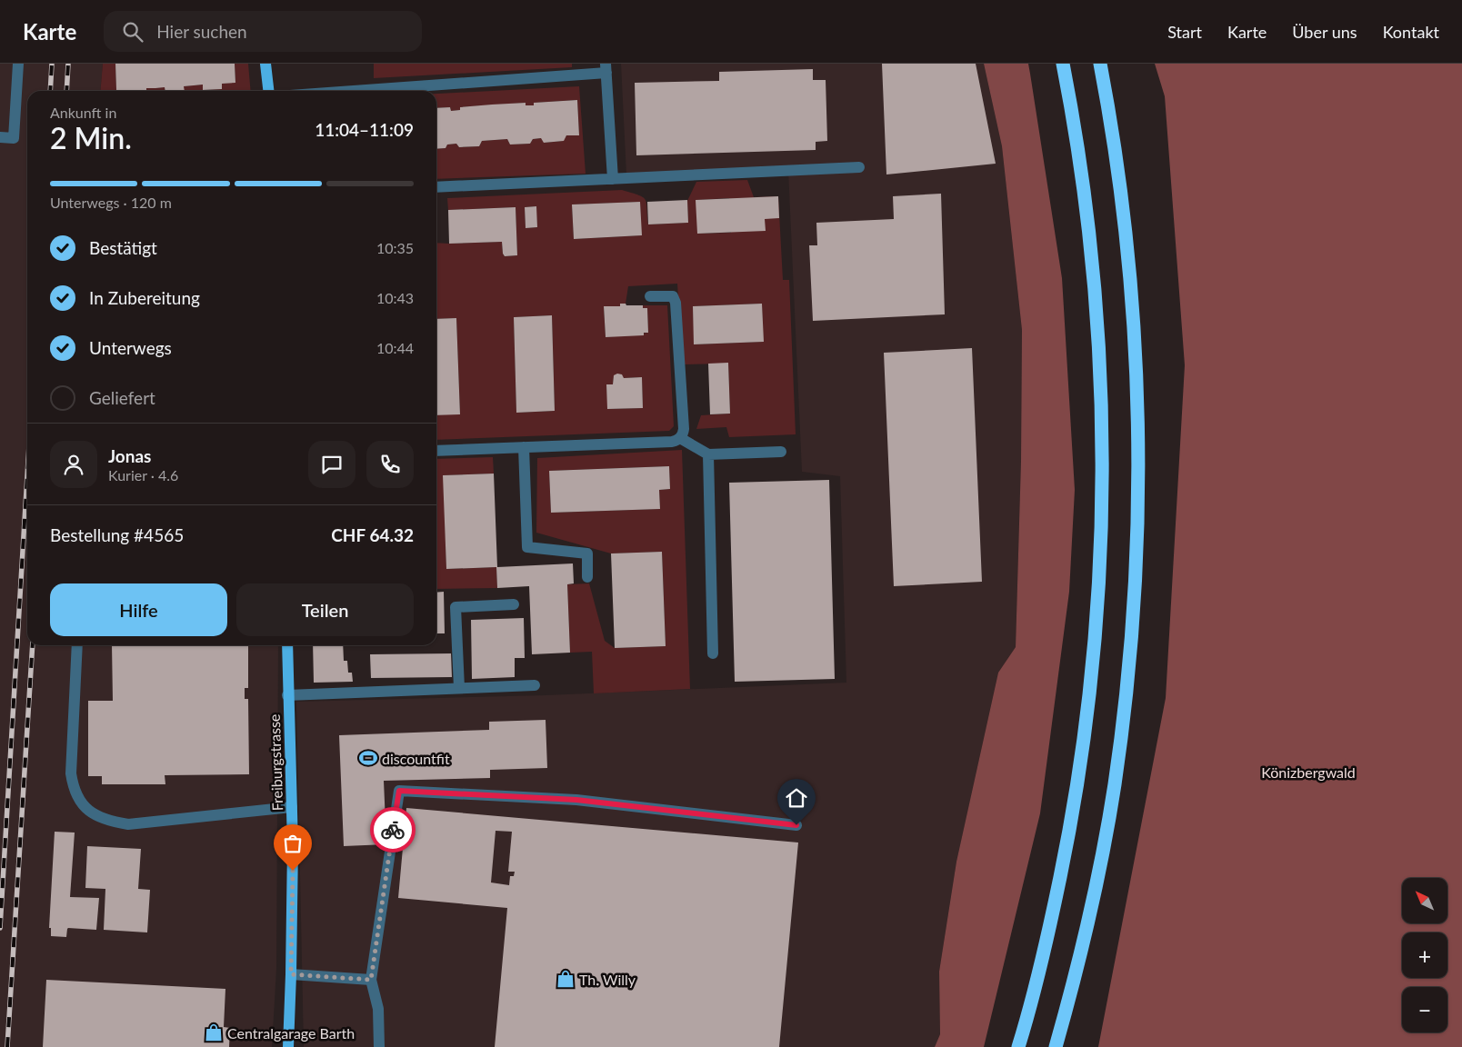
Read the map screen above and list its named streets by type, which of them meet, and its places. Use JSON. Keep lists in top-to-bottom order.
{
  "streets": {
    "main road": ["Freiburgstrasse"]
  },
  "parks": ["Könizbergwald"],
  "places": {
    "sports": ["discountfit"],
    "shop": ["Th. Willy", "Centralgarage Barth"]
  },
  "north": "top left",
  "page": {
    "header": "Karte",
    "search": "Hier suchen",
    "nav": [
      "Start",
      "Karte",
      "Über uns",
      "Kontakt"
    ],
    "heading": ["2 Min.", "Ankunft in", "11:04–11:09"],
    "panel": [
      "Jonas",
      "Kurier · 4.6",
      "Bestellung #4565",
      "CHF 64.32"
    ],
    "bar": "Unterwegs · 120 m",
    "list": [
      ["Bestätigt", "10:35"],
      ["In Zubereitung", "10:43"],
      ["Unterwegs", "10:44"],
      "Geliefert"
    ],
    "buttons": ["Hilfe", "Teilen"],
    "map_buttons": ["+", "−"]
  }
}
